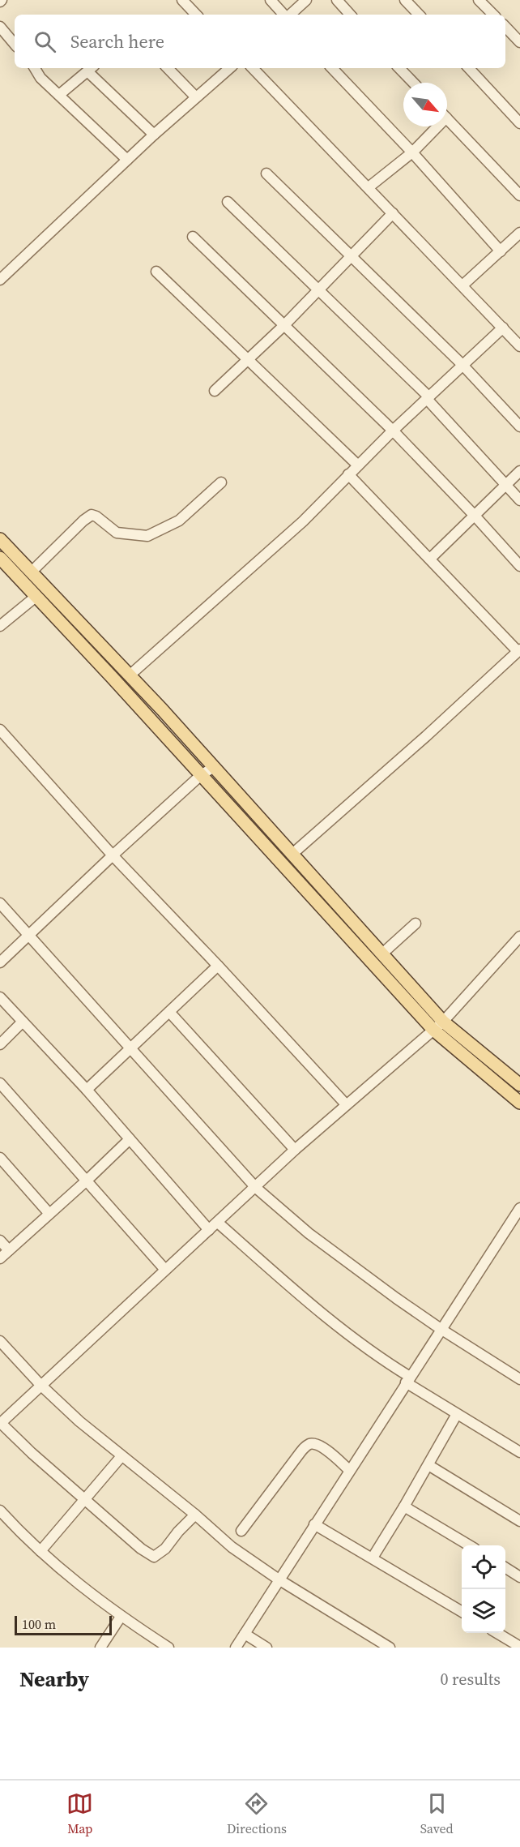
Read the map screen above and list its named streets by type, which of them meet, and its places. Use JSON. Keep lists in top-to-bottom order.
{
  "scale_bar": "100 m",
  "north": "bottom right",
  "page": {
    "search": "Search here",
    "scale": "100 m",
    "heading": ["Nearby", "0 results"],
    "nav": ["Map", "Directions", "Saved"]
  }
}
